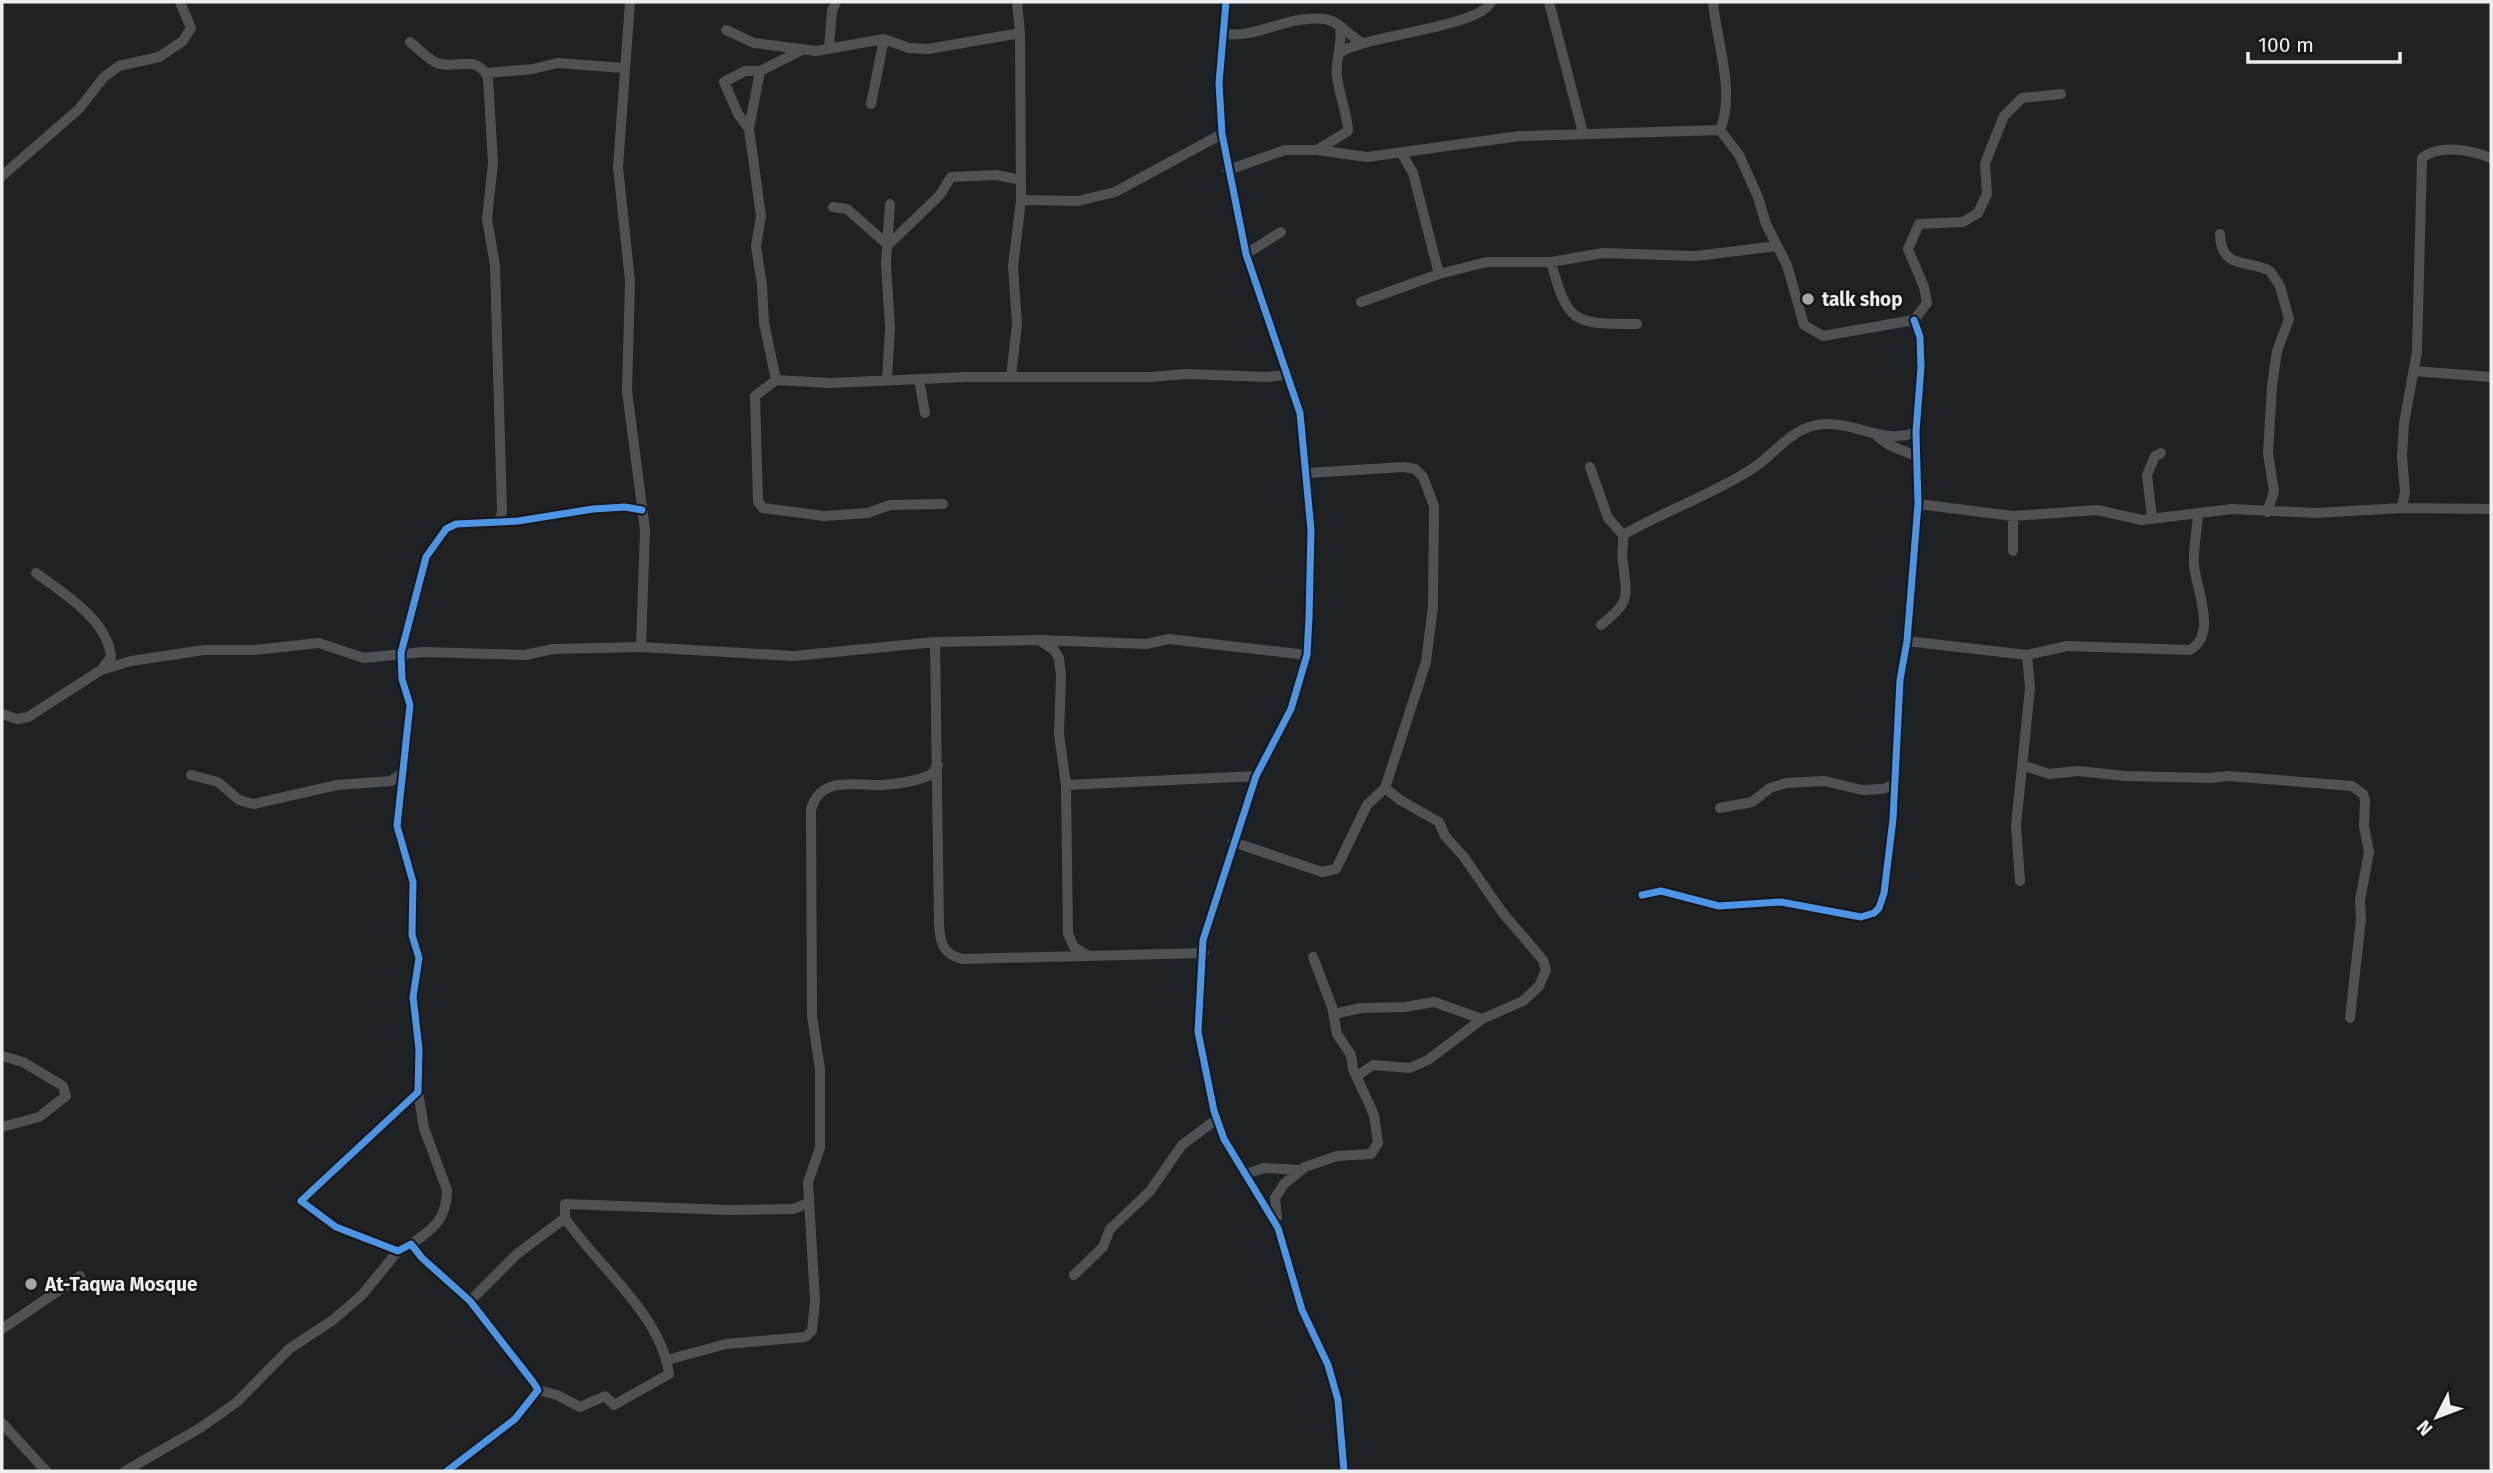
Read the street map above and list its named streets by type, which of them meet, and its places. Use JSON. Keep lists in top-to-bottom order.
{
  "places": ["talk shop", "At-Taqwa Mosque"],
  "scale_bar": "100 m",
  "north": "bottom left"
}
